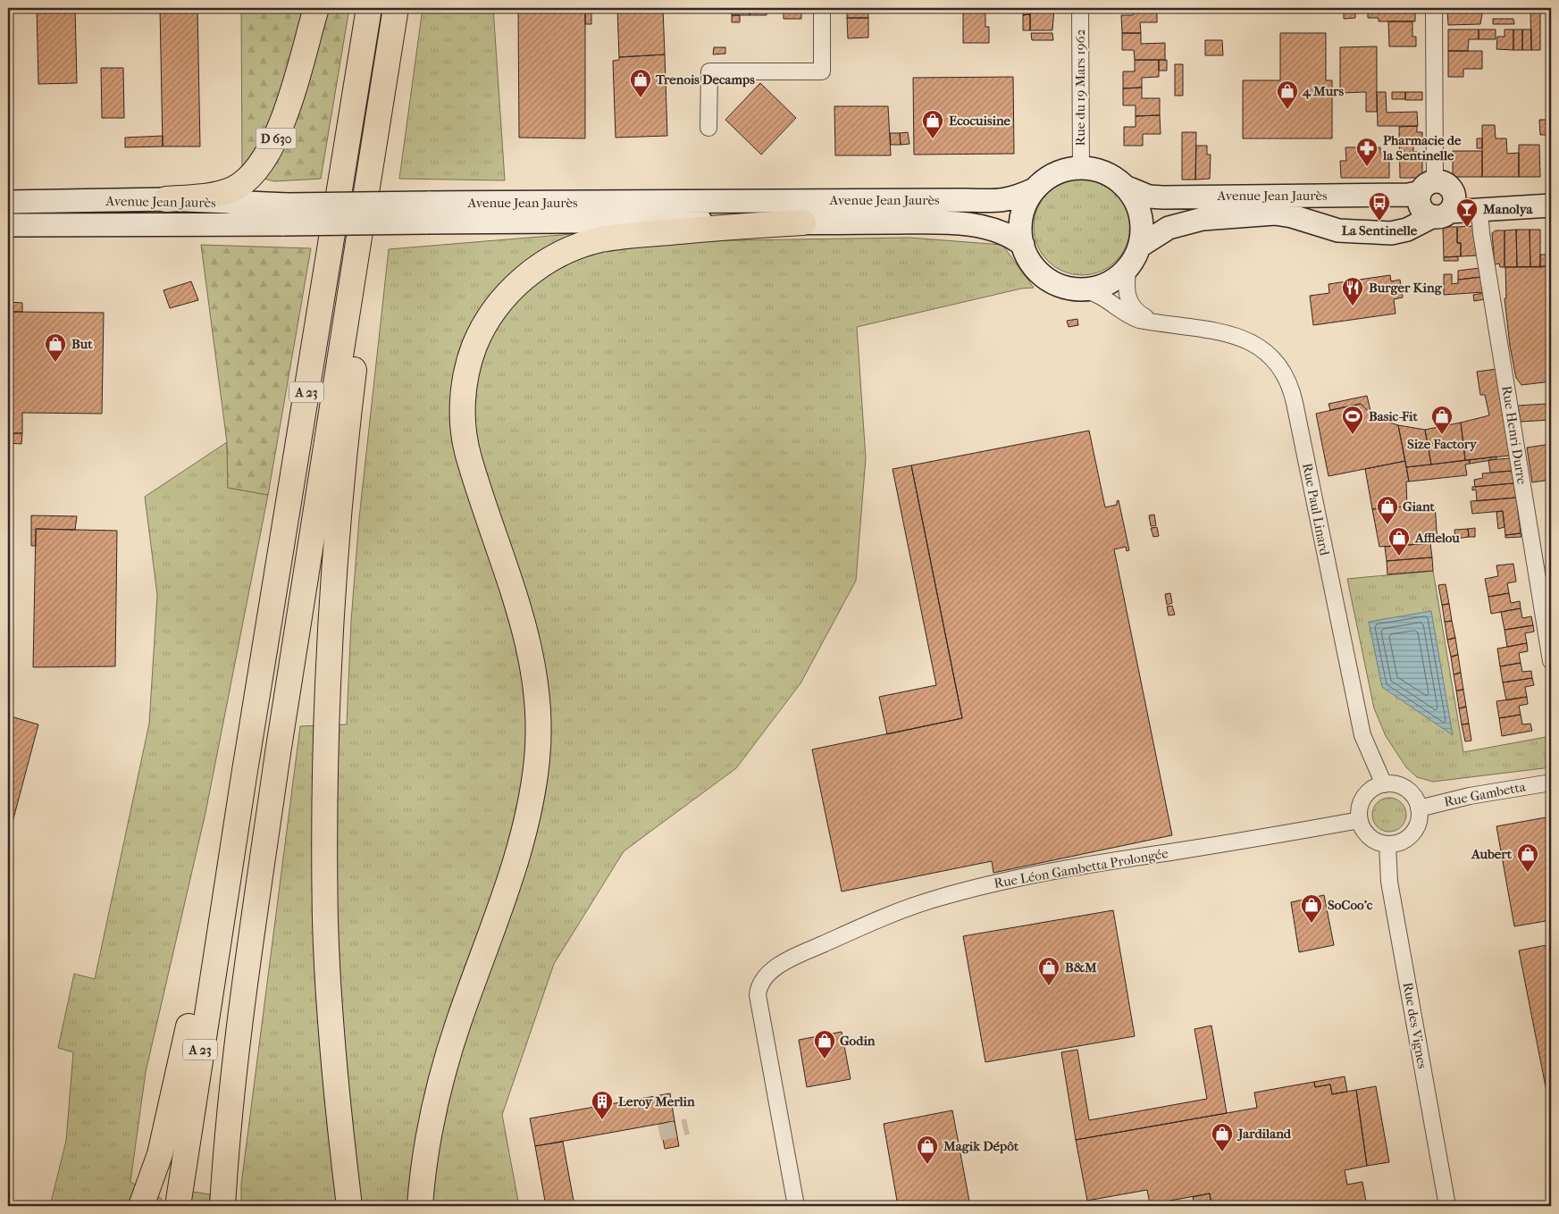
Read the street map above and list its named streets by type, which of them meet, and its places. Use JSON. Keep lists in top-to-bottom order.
{
  "streets": {
    "highway": ["D 630", "A 23"],
    "main road": ["Avenue Jean Jaurès"],
    "street": [
      "Rue du 19 Mars 1962",
      "Rue Henri Durre",
      "Rue Paul Linard",
      "Rue Gambetta",
      "Rue Léon Gambetta Prolongée",
      "Rue des Vignes"
    ]
  },
  "crossings": [
    ["Rue du 19 Mars 1962", "Avenue Jean Jaurès"],
    ["Rue du 19 Mars 1962", "Rue Paul Linard"],
    ["D 630", "Avenue Jean Jaurès"],
    ["Avenue Jean Jaurès", "Rue Henri Durre"],
    ["Avenue Jean Jaurès", "Rue Paul Linard"],
    ["Rue Paul Linard", "Rue Gambetta"],
    ["Rue Paul Linard", "Rue Léon Gambetta Prolongée"],
    ["Rue Paul Linard", "Rue des Vignes"],
    ["Rue Gambetta", "Rue Léon Gambetta Prolongée"],
    ["Rue Gambetta", "Rue des Vignes"],
    ["Rue Léon Gambetta Prolongée", "Rue des Vignes"]
  ],
  "places": {
    "shop": [
      "Trenois Decamps",
      "4 Murs",
      "Ecocuisine",
      "But",
      "Size Factory",
      "Giant",
      "Afflelou",
      "Aubert",
      "SoCoo'c",
      "B&M",
      "Godin",
      "Jardiland",
      "Magik Dépôt"
    ],
    "pharmacy": ["Pharmacie de la Sentinelle"],
    "bus stop": ["La Sentinelle"],
    "bar": ["Manolya"],
    "restaurant": ["Burger King"],
    "sports": ["Basic-Fit"],
    "building": ["Leroy Merlin"]
  }
}
